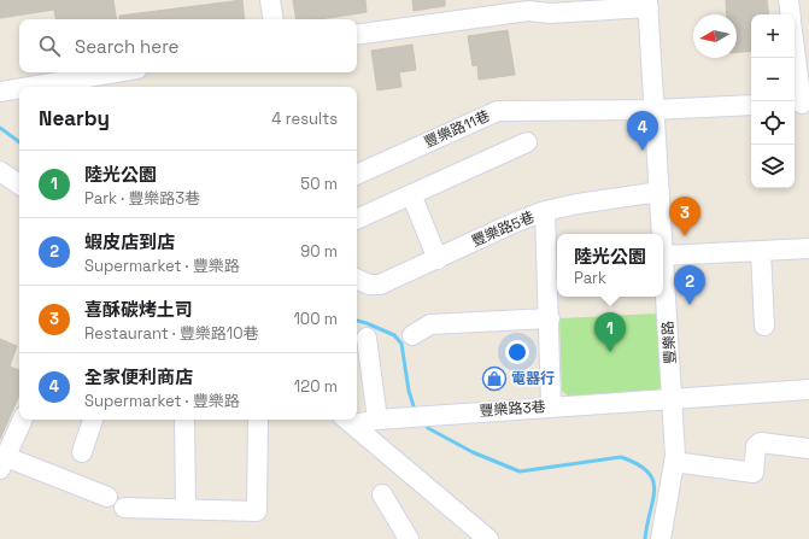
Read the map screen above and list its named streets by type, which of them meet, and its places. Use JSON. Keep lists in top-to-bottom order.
{
  "streets": {
    "street": [
      "豐樂路11巷",
      "豐樂路5巷",
      "豐樂路",
      "豐樂路3巷"
    ]
  },
  "crossings": [
    ["豐樂路11巷", "豐樂路"],
    ["豐樂路5巷", "豐樂路"],
    ["豐樂路", "豐樂路3巷"]
  ],
  "places": {
    "shop": ["電器行"]
  },
  "north": "left",
  "page": {
    "map_buttons": ["+", "−"],
    "search": "Search here",
    "heading": ["Nearby", "4 results"],
    "pins": [
      "4",
      "3",
      "2",
      "1"
    ],
    "list": [
      {
        "mark": "1",
        "name": "陸光公園",
        "note": "Park · 豐樂路3巷",
        "value": "50 m"
      },
      {
        "mark": "2",
        "name": "蝦皮店到店",
        "note": "Supermarket · 豐樂路",
        "value": "90 m"
      },
      {
        "mark": "3",
        "name": "喜酥碳烤土司",
        "note": "Restaurant · 豐樂路10巷",
        "value": "100 m"
      },
      {
        "mark": "4",
        "name": "全家便利商店",
        "note": "Supermarket · 豐樂路",
        "value": "120 m"
      }
    ],
    "popup": ["陸光公園", "Park"]
  }
}
